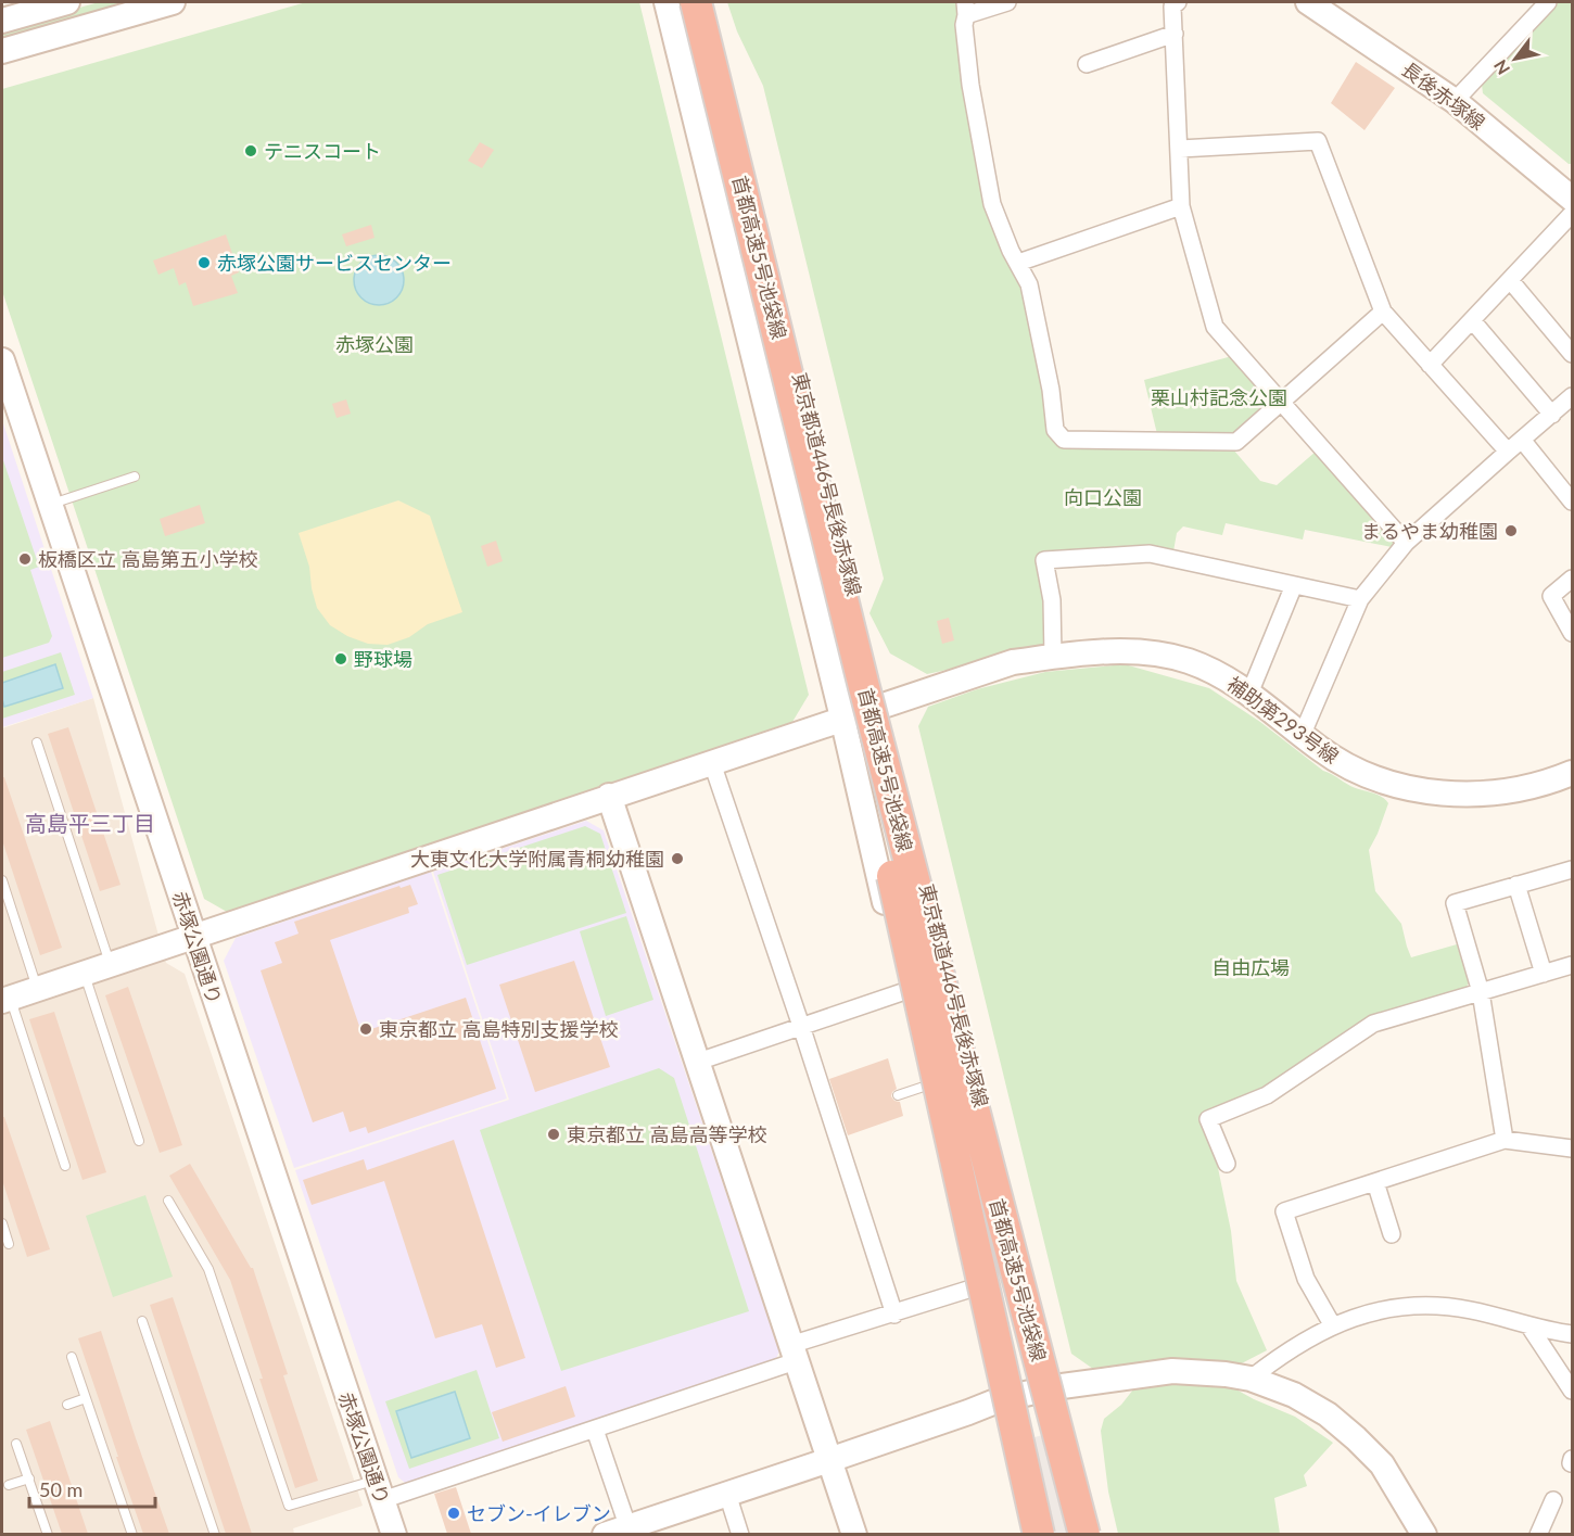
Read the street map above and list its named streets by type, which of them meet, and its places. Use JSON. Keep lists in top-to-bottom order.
{
  "streets": {
    "highway": ["首都高速5号池袋線"],
    "street": [
      "長後赤塚線",
      "東京都道446号長後赤塚線",
      "補助第293号線",
      "赤塚公園通り"
    ]
  },
  "crossings": [
    ["東京都道446号長後赤塚線", "補助第293号線"],
    ["補助第293号線", "赤塚公園通り"]
  ],
  "districts": ["高島平三丁目"],
  "parks": [
    "赤塚公園",
    "栗山村記念公園",
    "向口公園",
    "自由広場"
  ],
  "places": [
    "テニスコート",
    "赤塚公園サービスセンター",
    "まるやま幼稚園",
    "板橋区立 高島第五小学校",
    "野球場",
    "大東文化大学附属青桐幼稚園",
    "東京都立 高島特別支援学校",
    "東京都立 高島高等学校",
    "セブン-イレブン"
  ],
  "scale_bar": "50 m",
  "north": "bottom left"
}
